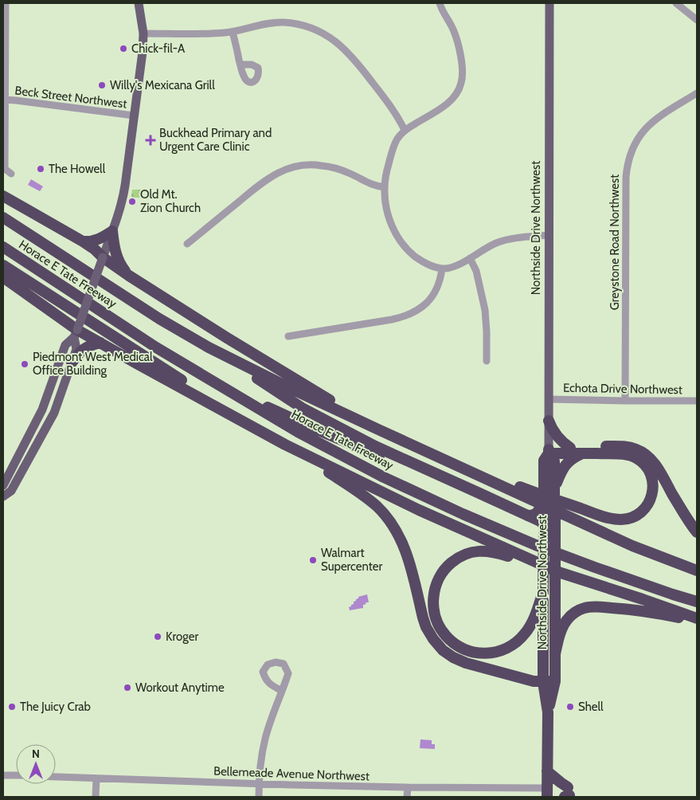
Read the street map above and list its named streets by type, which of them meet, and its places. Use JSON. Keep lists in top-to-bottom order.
{
  "streets": {
    "highway": ["Northside Drive Northwest", "Horace E Tate Freeway"],
    "street": [
      "Beck Street Northwest",
      "Greystone Road Northwest",
      "Echota Drive Northwest",
      "Bellemeade Avenue Northwest"
    ]
  },
  "crossings": [
    ["Northside Drive Northwest", "Echota Drive Northwest"],
    ["Northside Drive Northwest", "Bellemeade Avenue Northwest"],
    ["Greystone Road Northwest", "Echota Drive Northwest"]
  ],
  "places": {
    "other": [
      "Chick-fil-A",
      "Willy's Mexicana Grill",
      "The Howell",
      "Old Mt. Zion Church",
      "Piedmont West Medical Office Building",
      "Walmart Supercenter",
      "Kroger",
      "Workout Anytime",
      "The Juicy Crab",
      "Shell"
    ],
    "health": ["Buckhead Primary and Urgent Care Clinic"]
  },
  "north": "top"
}
